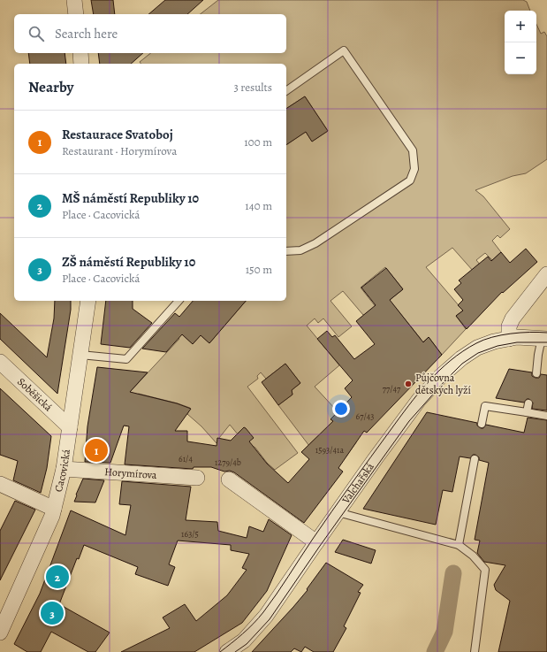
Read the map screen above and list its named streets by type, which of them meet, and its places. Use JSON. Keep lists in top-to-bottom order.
{
  "streets": {
    "street": [
      "Soběšická",
      "Cacovická",
      "Horymírova",
      "Valchařská"
    ]
  },
  "crossings": [
    ["Soběšická", "Cacovická"],
    ["Cacovická", "Horymírova"]
  ],
  "places": ["Půjčovna dětských lyží"],
  "house_numbers": [
    "77/47",
    "67/43",
    "1593/41a",
    "61/4",
    "1279/4b",
    "163/5"
  ],
  "page": {
    "map_buttons": ["+", "−"],
    "search": "Search here",
    "heading": ["Nearby", "3 results"],
    "list": [
      {
        "mark": "1",
        "name": "Restaurace Svatoboj",
        "note": "Restaurant · Horymírova",
        "value": "100 m"
      },
      {
        "mark": "2",
        "name": "MŠ náměstí Republiky 10",
        "note": "Place · Cacovická",
        "value": "140 m"
      },
      {
        "mark": "3",
        "name": "ZŠ náměstí Republiky 10",
        "note": "Place · Cacovická",
        "value": "150 m"
      }
    ],
    "pins": ["1", "2", "3"]
  }
}
